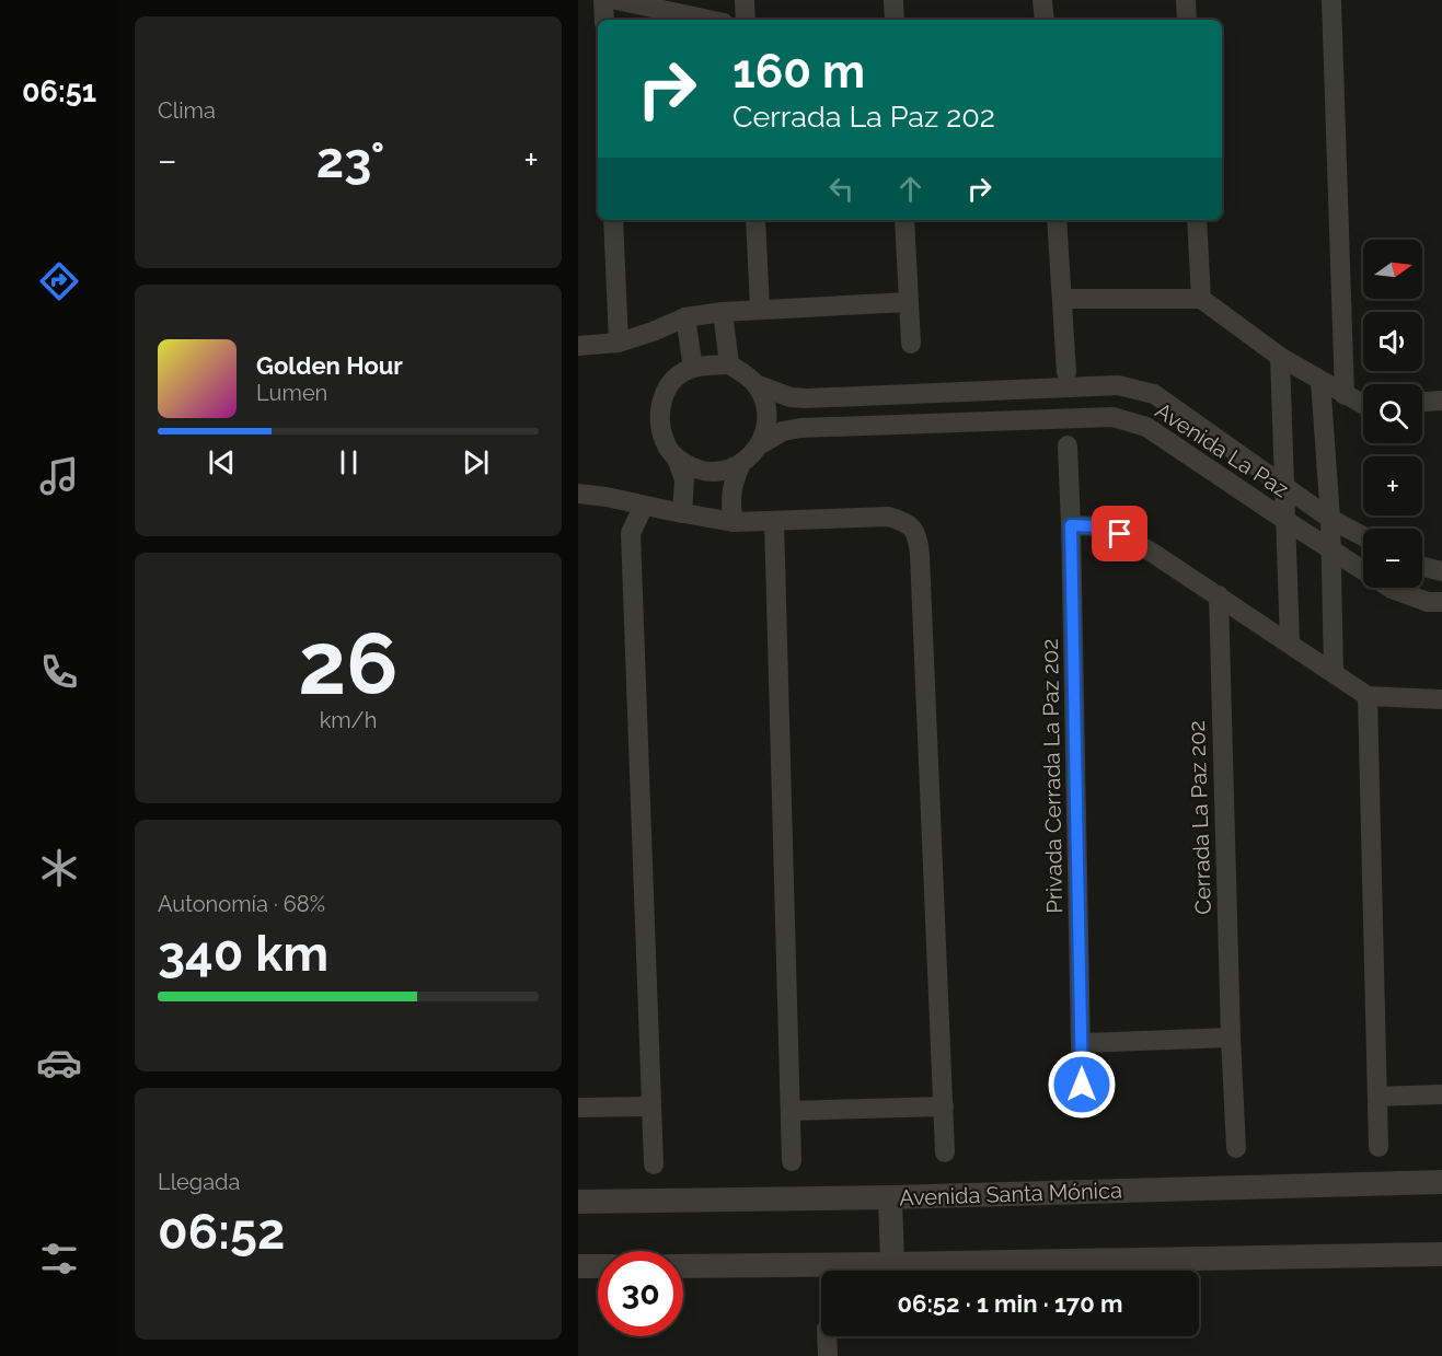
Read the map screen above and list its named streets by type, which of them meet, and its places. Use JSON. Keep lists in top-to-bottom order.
{
  "streets": {
    "street": [
      "Avenida La Paz",
      "Privada Cerrada La Paz 202",
      "Cerrada La Paz 202",
      "Avenida Santa Mónica"
    ]
  },
  "north": "right",
  "page": {
    "tabs": "06:51",
    "tile": [
      "Clima",
      ["26", "km/h"],
      ["Autonomía · 68%", "340 km"],
      ["Llegada", "06:52"]
    ],
    "turn": ["160 m", "Cerrada La Paz 202"],
    "heat": ["−", "23°", "+"],
    "map_buttons": ["+", "−"],
    "song": ["Golden Hour", "Lumen"],
    "limit": "30",
    "trip": "06:52 · 1 min · 170 m"
  }
}
